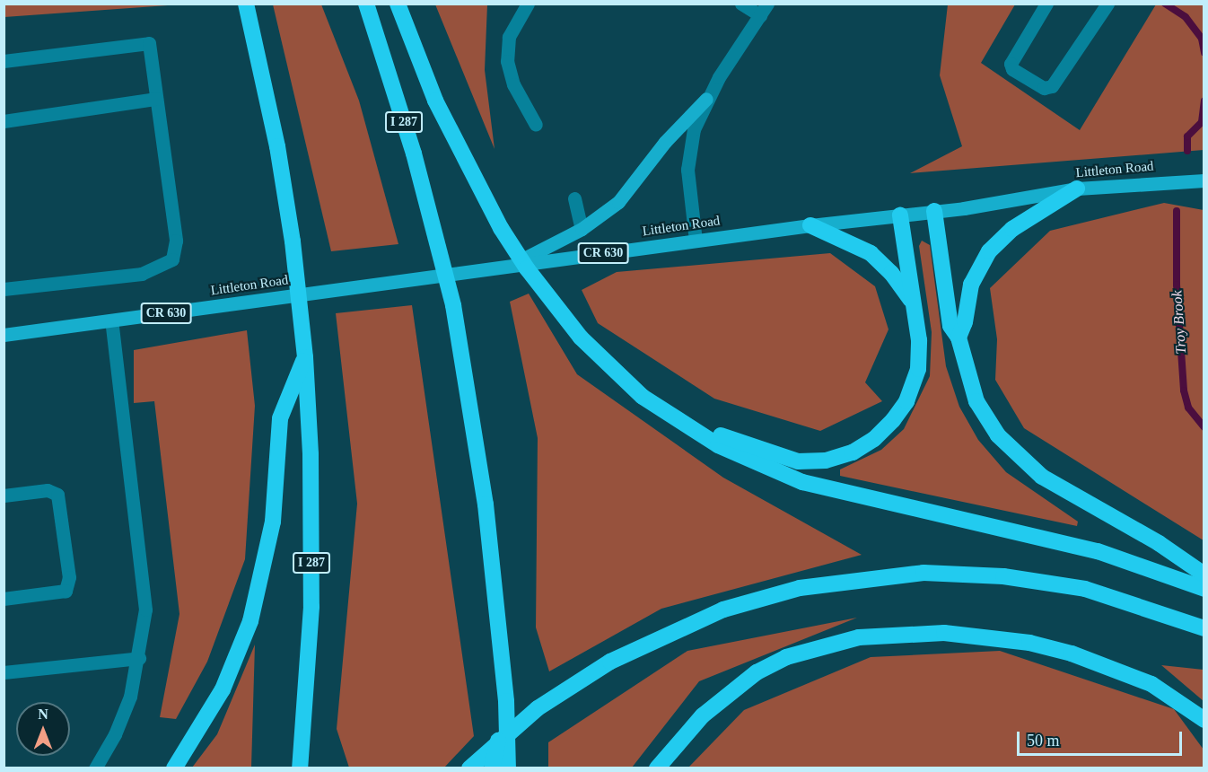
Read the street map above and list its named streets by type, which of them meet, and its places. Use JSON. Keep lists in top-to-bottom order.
{
  "streets": {
    "highway": ["I 287"],
    "main road": ["Littleton Road", "CR 630"]
  },
  "water": ["Troy Brook"],
  "scale_bar": "50 m",
  "north": "top"
}
